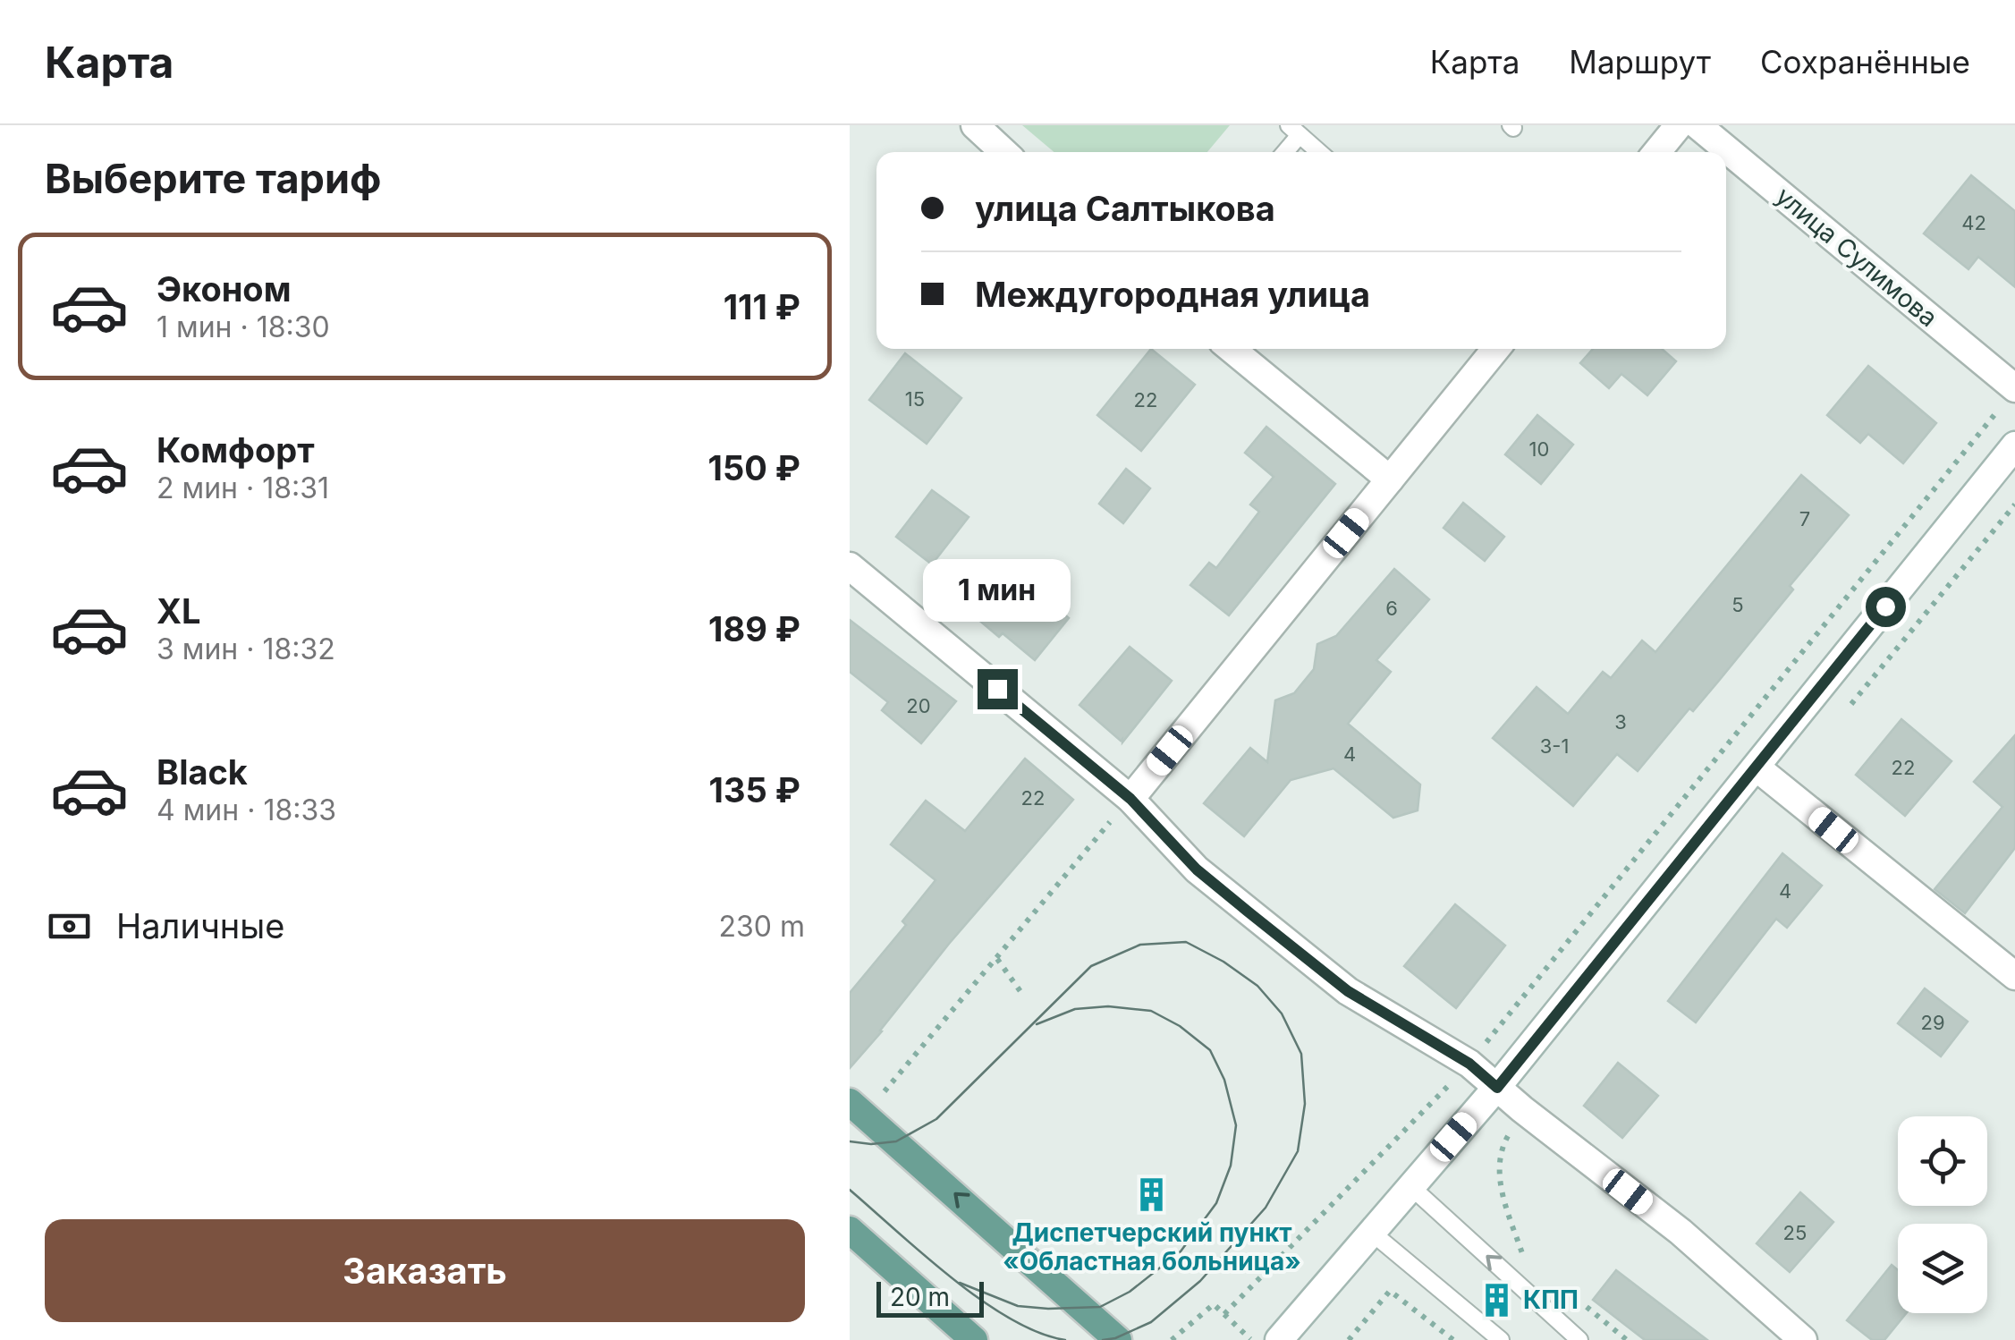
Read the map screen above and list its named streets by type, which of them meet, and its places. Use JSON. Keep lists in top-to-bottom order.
{
  "streets": {
    "street": ["улица Сулимова"]
  },
  "places": {
    "building": ["Диспетчерский пункт «Областная больница»", "КПП"]
  },
  "house_numbers": [
    "42",
    "15",
    "22",
    "10",
    "7",
    "5",
    "6",
    "20",
    "3",
    "3-1",
    "4",
    "22",
    "22",
    "4",
    "29",
    "25"
  ],
  "scale_bar": "20 m",
  "page": {
    "header": "Карта",
    "nav": ["Карта", "Маршрут", "Сохранённые"],
    "heading": "Выберите тариф",
    "banner": ["улица Салтыкова", "Междугородная улица"],
    "list": [
      {
        "name": "Эконом",
        "note": "1 мин · 18:30",
        "value": "111 ₽"
      },
      {
        "name": "Комфорт",
        "note": "2 мин · 18:31",
        "value": "150 ₽"
      },
      {
        "name": "XL",
        "note": "3 мин · 18:32",
        "value": "189 ₽"
      },
      {
        "name": "Black",
        "note": "4 мин · 18:33",
        "value": "135 ₽"
      }
    ],
    "bubble": "1 мин",
    "pay": ["Наличные", "230 m"],
    "buttons": "Заказать",
    "scale": "20 m"
  }
}
